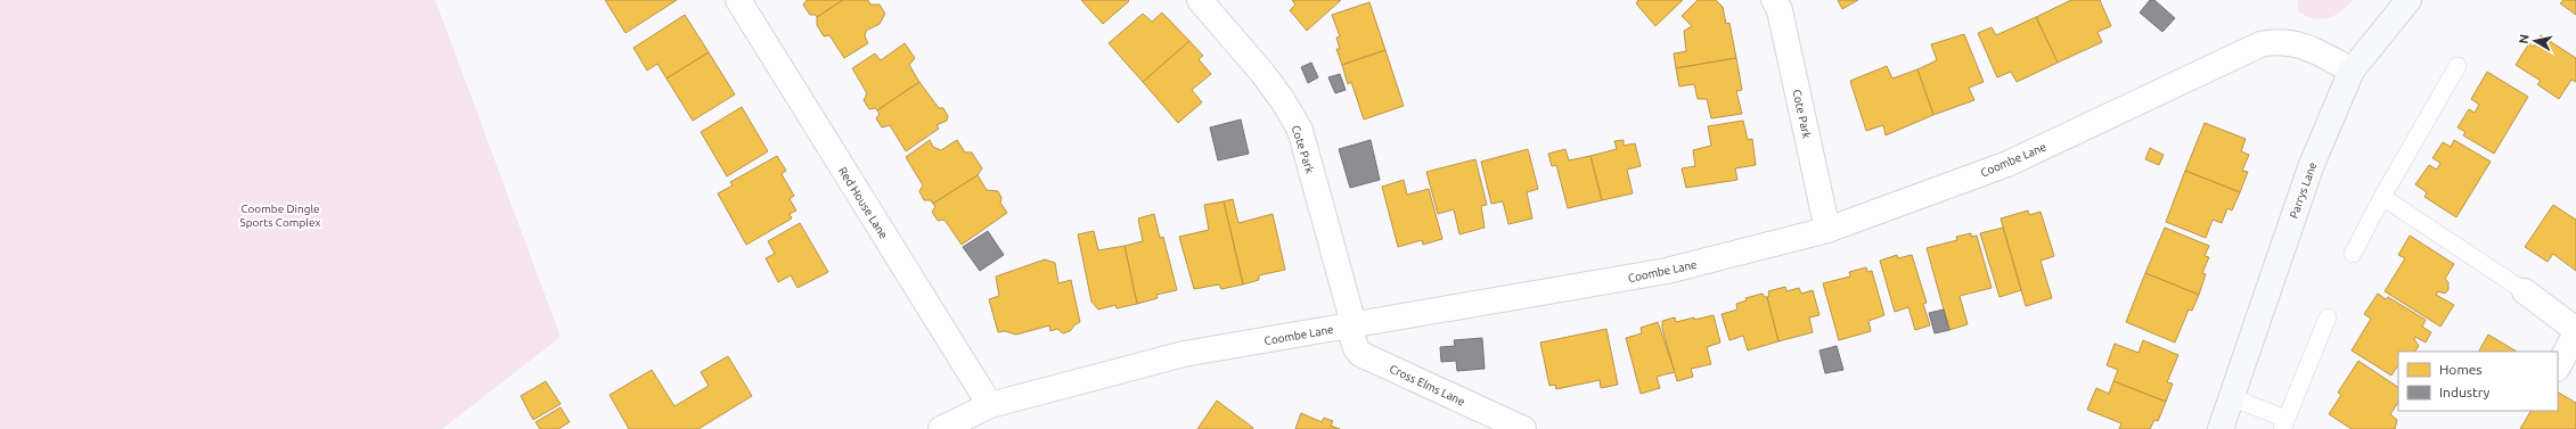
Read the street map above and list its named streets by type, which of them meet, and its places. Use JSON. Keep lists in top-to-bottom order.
{
  "streets": {
    "main road": ["Parrys Lane"],
    "street": [
      "Cote Park",
      "Coombe Lane",
      "Red House Lane",
      "Cross Elms Lane"
    ]
  },
  "crossings": [
    ["Cote Park", "Coombe Lane"],
    ["Cote Park", "Cross Elms Lane"],
    ["Coombe Lane", "Parrys Lane"],
    ["Coombe Lane", "Red House Lane"],
    ["Coombe Lane", "Cross Elms Lane"]
  ],
  "parks": ["Coombe Dingle Sports Complex"],
  "legend": ["Homes", "Industry"],
  "north": "left"
}
